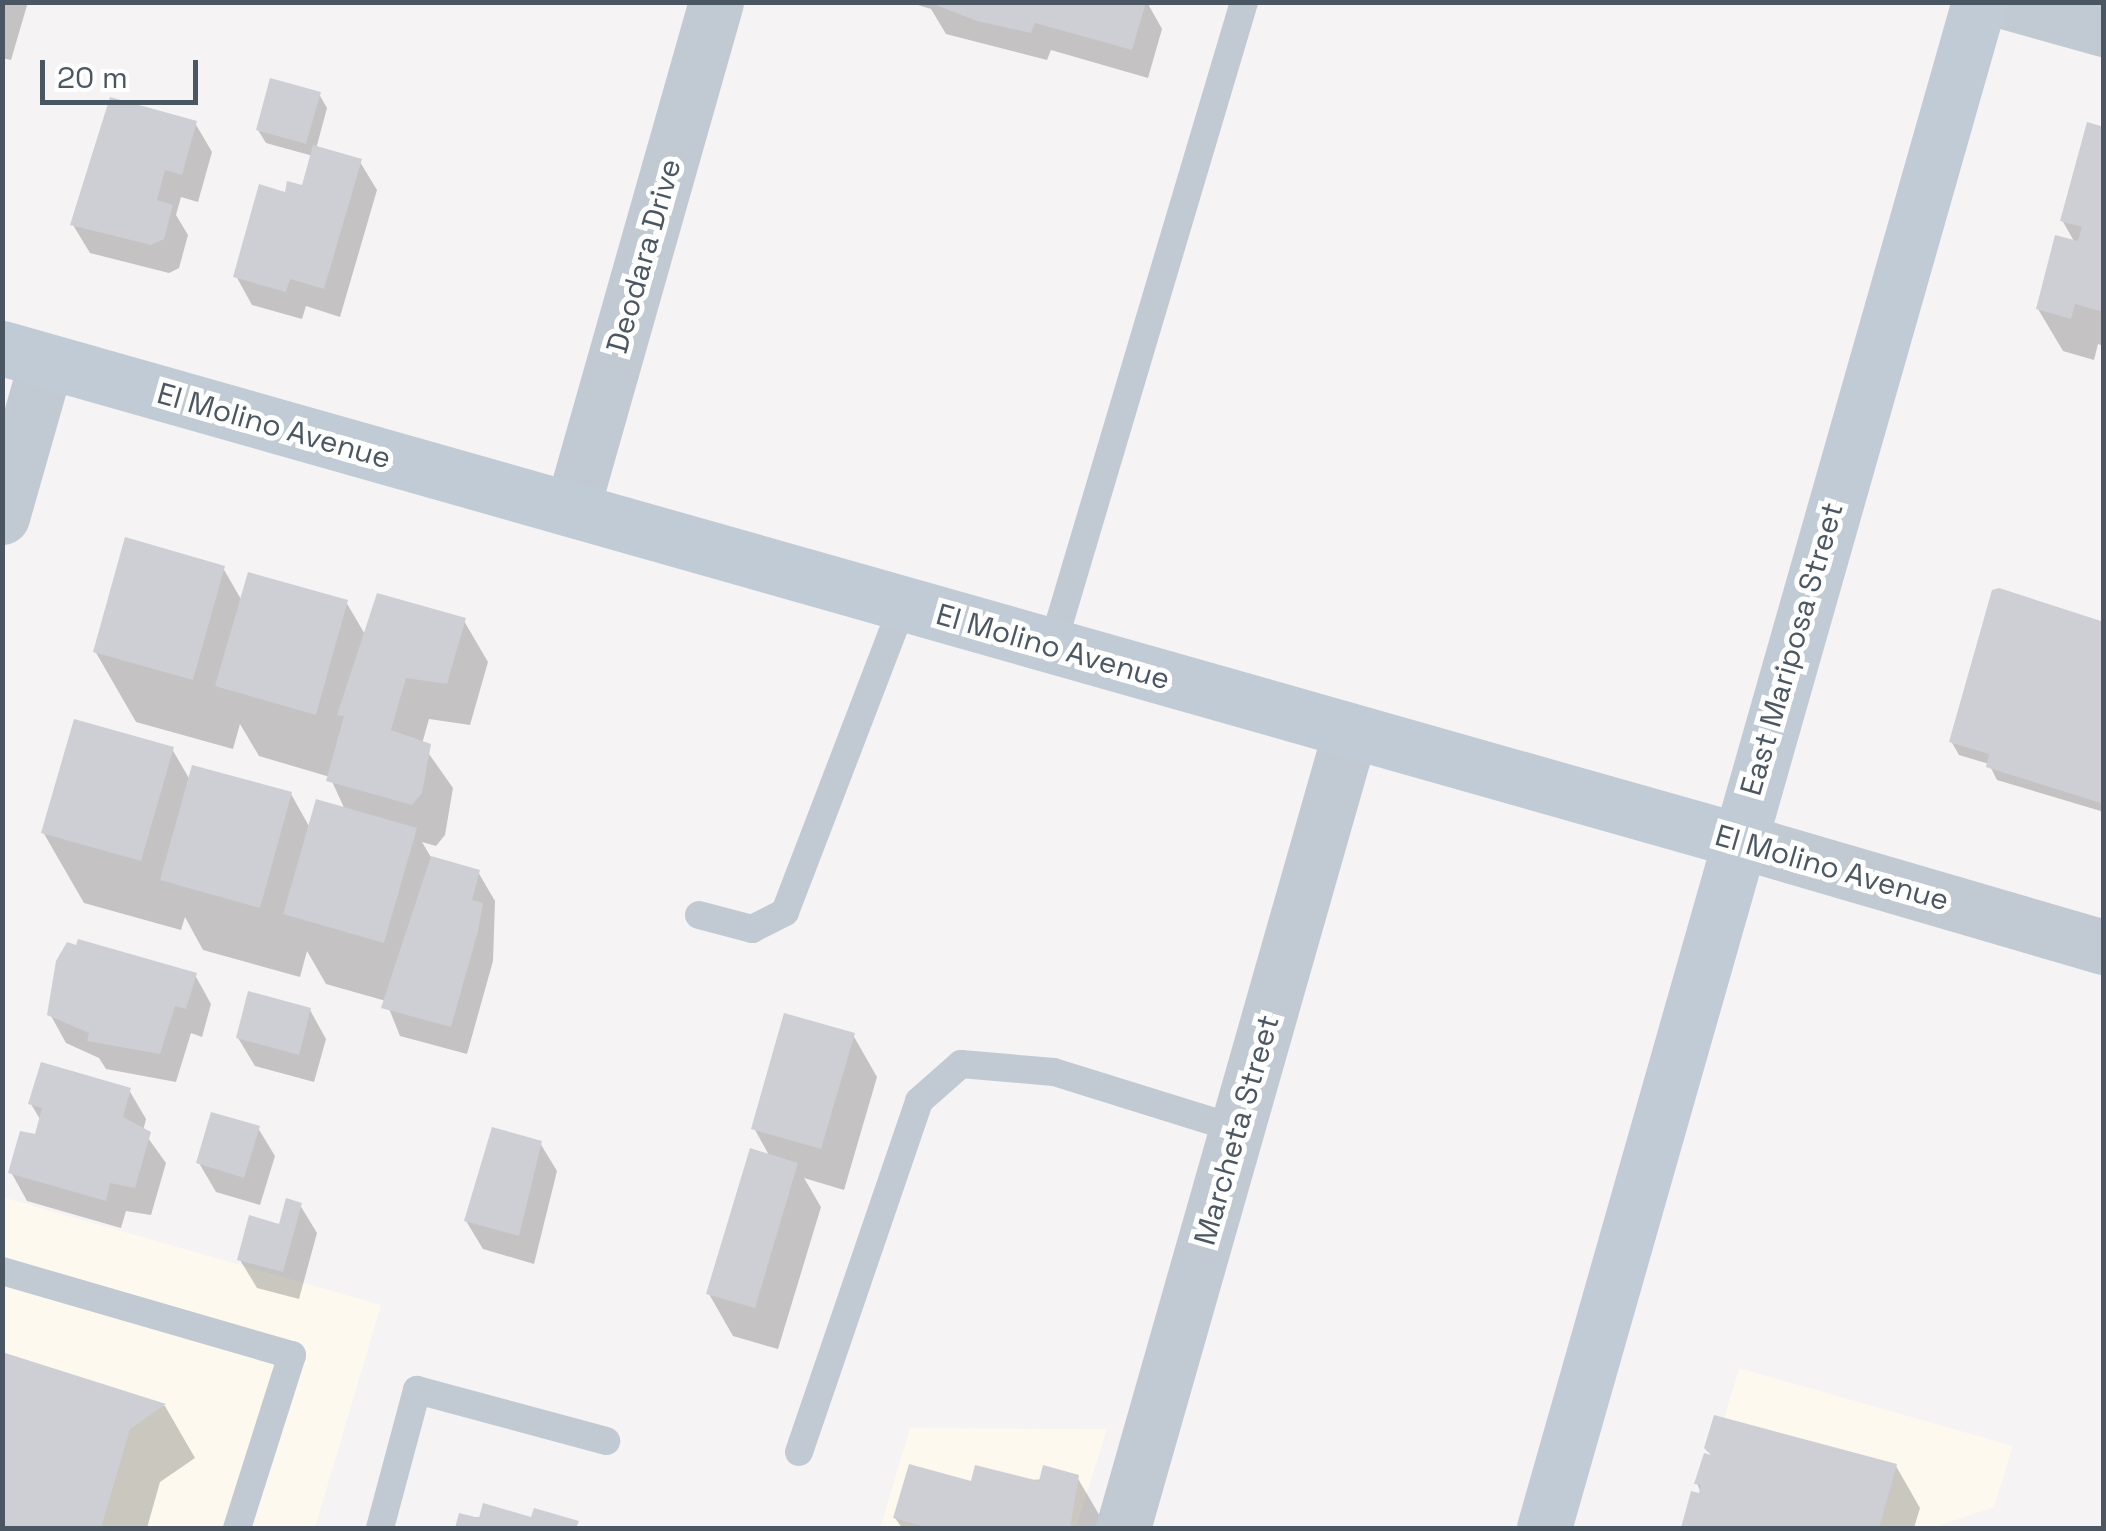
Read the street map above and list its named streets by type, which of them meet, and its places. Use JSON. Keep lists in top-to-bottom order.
{
  "streets": {
    "street": [
      "Deodara Drive",
      "El Molino Avenue",
      "East Mariposa Street",
      "Marcheta Street"
    ]
  },
  "crossings": [
    ["Deodara Drive", "El Molino Avenue"],
    ["El Molino Avenue", "East Mariposa Street"],
    ["El Molino Avenue", "Marcheta Street"]
  ],
  "scale_bar": "20 m"
}
